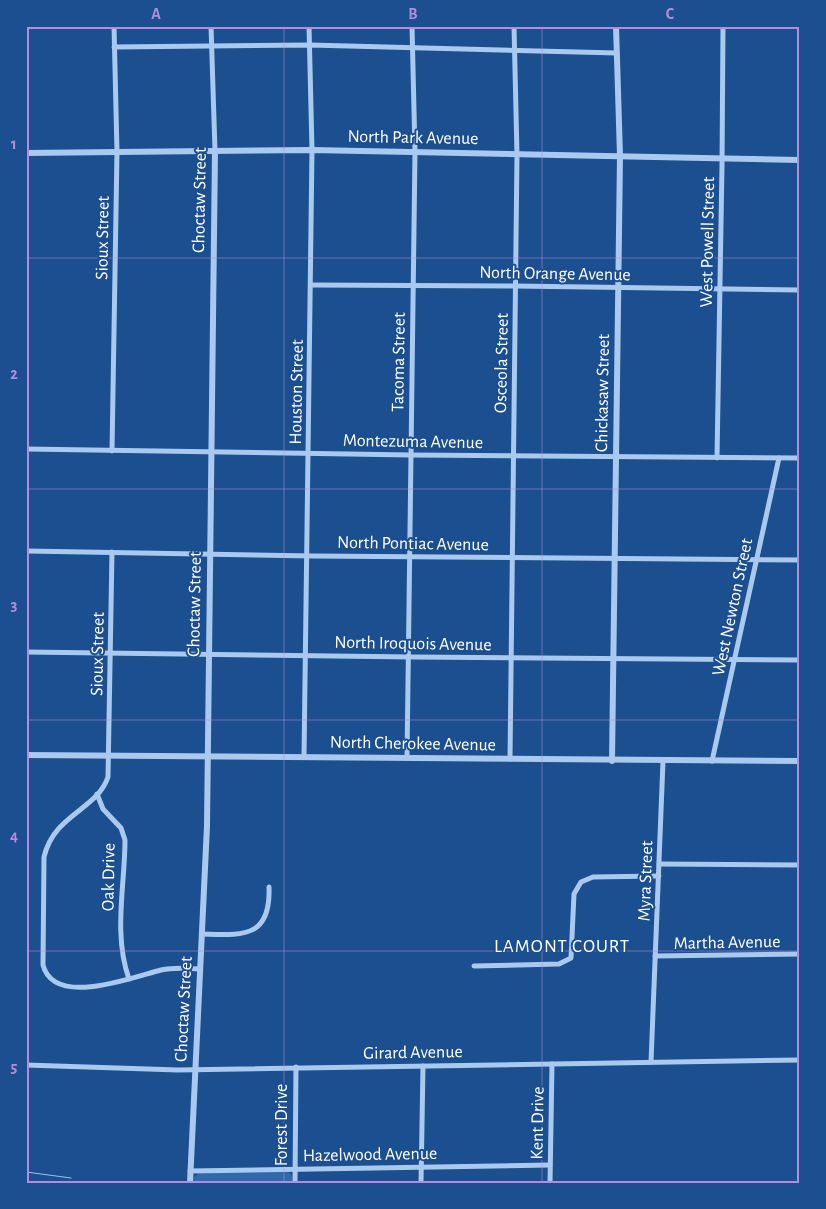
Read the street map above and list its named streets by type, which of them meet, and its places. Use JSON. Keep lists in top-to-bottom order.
{
  "streets": {
    "street": [
      "North Park Avenue",
      "Choctaw Street",
      "Sioux Street",
      "West Powell Street",
      "North Orange Avenue",
      "Tacoma Street",
      "Osceola Street",
      "Houston Street",
      "Chickasaw Street",
      "Montezuma Avenue",
      "North Pontiac Avenue",
      "West Newton Street",
      "North Iroquois Avenue",
      "North Cherokee Avenue",
      "Oak Drive",
      "Myra Street",
      "Martha Avenue",
      "Girard Avenue",
      "Kent Drive",
      "Forest Drive",
      "Hazelwood Avenue"
    ]
  },
  "crossings": [
    ["North Park Avenue", "Choctaw Street"],
    ["North Park Avenue", "Sioux Street"],
    ["North Park Avenue", "West Powell Street"],
    ["North Park Avenue", "Tacoma Street"],
    ["North Park Avenue", "Osceola Street"],
    ["North Park Avenue", "Houston Street"],
    ["North Park Avenue", "Chickasaw Street"],
    ["Choctaw Street", "Montezuma Avenue"],
    ["Choctaw Street", "North Pontiac Avenue"],
    ["Choctaw Street", "North Iroquois Avenue"],
    ["Choctaw Street", "North Cherokee Avenue"],
    ["Choctaw Street", "Girard Avenue"],
    ["Choctaw Street", "Hazelwood Avenue"],
    ["Sioux Street", "Montezuma Avenue"],
    ["Sioux Street", "North Pontiac Avenue"],
    ["Sioux Street", "North Iroquois Avenue"],
    ["Sioux Street", "North Cherokee Avenue"],
    ["West Powell Street", "North Orange Avenue"],
    ["West Powell Street", "Montezuma Avenue"],
    ["North Orange Avenue", "Tacoma Street"],
    ["North Orange Avenue", "Osceola Street"],
    ["North Orange Avenue", "Houston Street"],
    ["North Orange Avenue", "Chickasaw Street"],
    ["Tacoma Street", "Montezuma Avenue"],
    ["Tacoma Street", "North Pontiac Avenue"],
    ["Tacoma Street", "North Iroquois Avenue"],
    ["Tacoma Street", "North Cherokee Avenue"],
    ["Osceola Street", "Montezuma Avenue"],
    ["Osceola Street", "North Pontiac Avenue"],
    ["Osceola Street", "North Iroquois Avenue"],
    ["Osceola Street", "North Cherokee Avenue"],
    ["Houston Street", "Montezuma Avenue"],
    ["Houston Street", "North Pontiac Avenue"],
    ["Houston Street", "North Iroquois Avenue"],
    ["Houston Street", "North Cherokee Avenue"],
    ["Chickasaw Street", "Montezuma Avenue"],
    ["Chickasaw Street", "North Pontiac Avenue"],
    ["Chickasaw Street", "North Iroquois Avenue"],
    ["Chickasaw Street", "North Cherokee Avenue"],
    ["Montezuma Avenue", "West Newton Street"],
    ["North Pontiac Avenue", "West Newton Street"],
    ["West Newton Street", "North Iroquois Avenue"],
    ["West Newton Street", "North Cherokee Avenue"],
    ["North Cherokee Avenue", "Myra Street"],
    ["Myra Street", "Martha Avenue"],
    ["Myra Street", "Girard Avenue"],
    ["Girard Avenue", "Kent Drive"],
    ["Girard Avenue", "Forest Drive"],
    ["Kent Drive", "Hazelwood Avenue"],
    ["Forest Drive", "Hazelwood Avenue"]
  ],
  "districts": ["LAMONT COURT"],
  "grid": {
    "columns": ["A", "B", "C"],
    "rows": [
      "1",
      "2",
      "3",
      "4",
      "5"
    ]
  }
}
